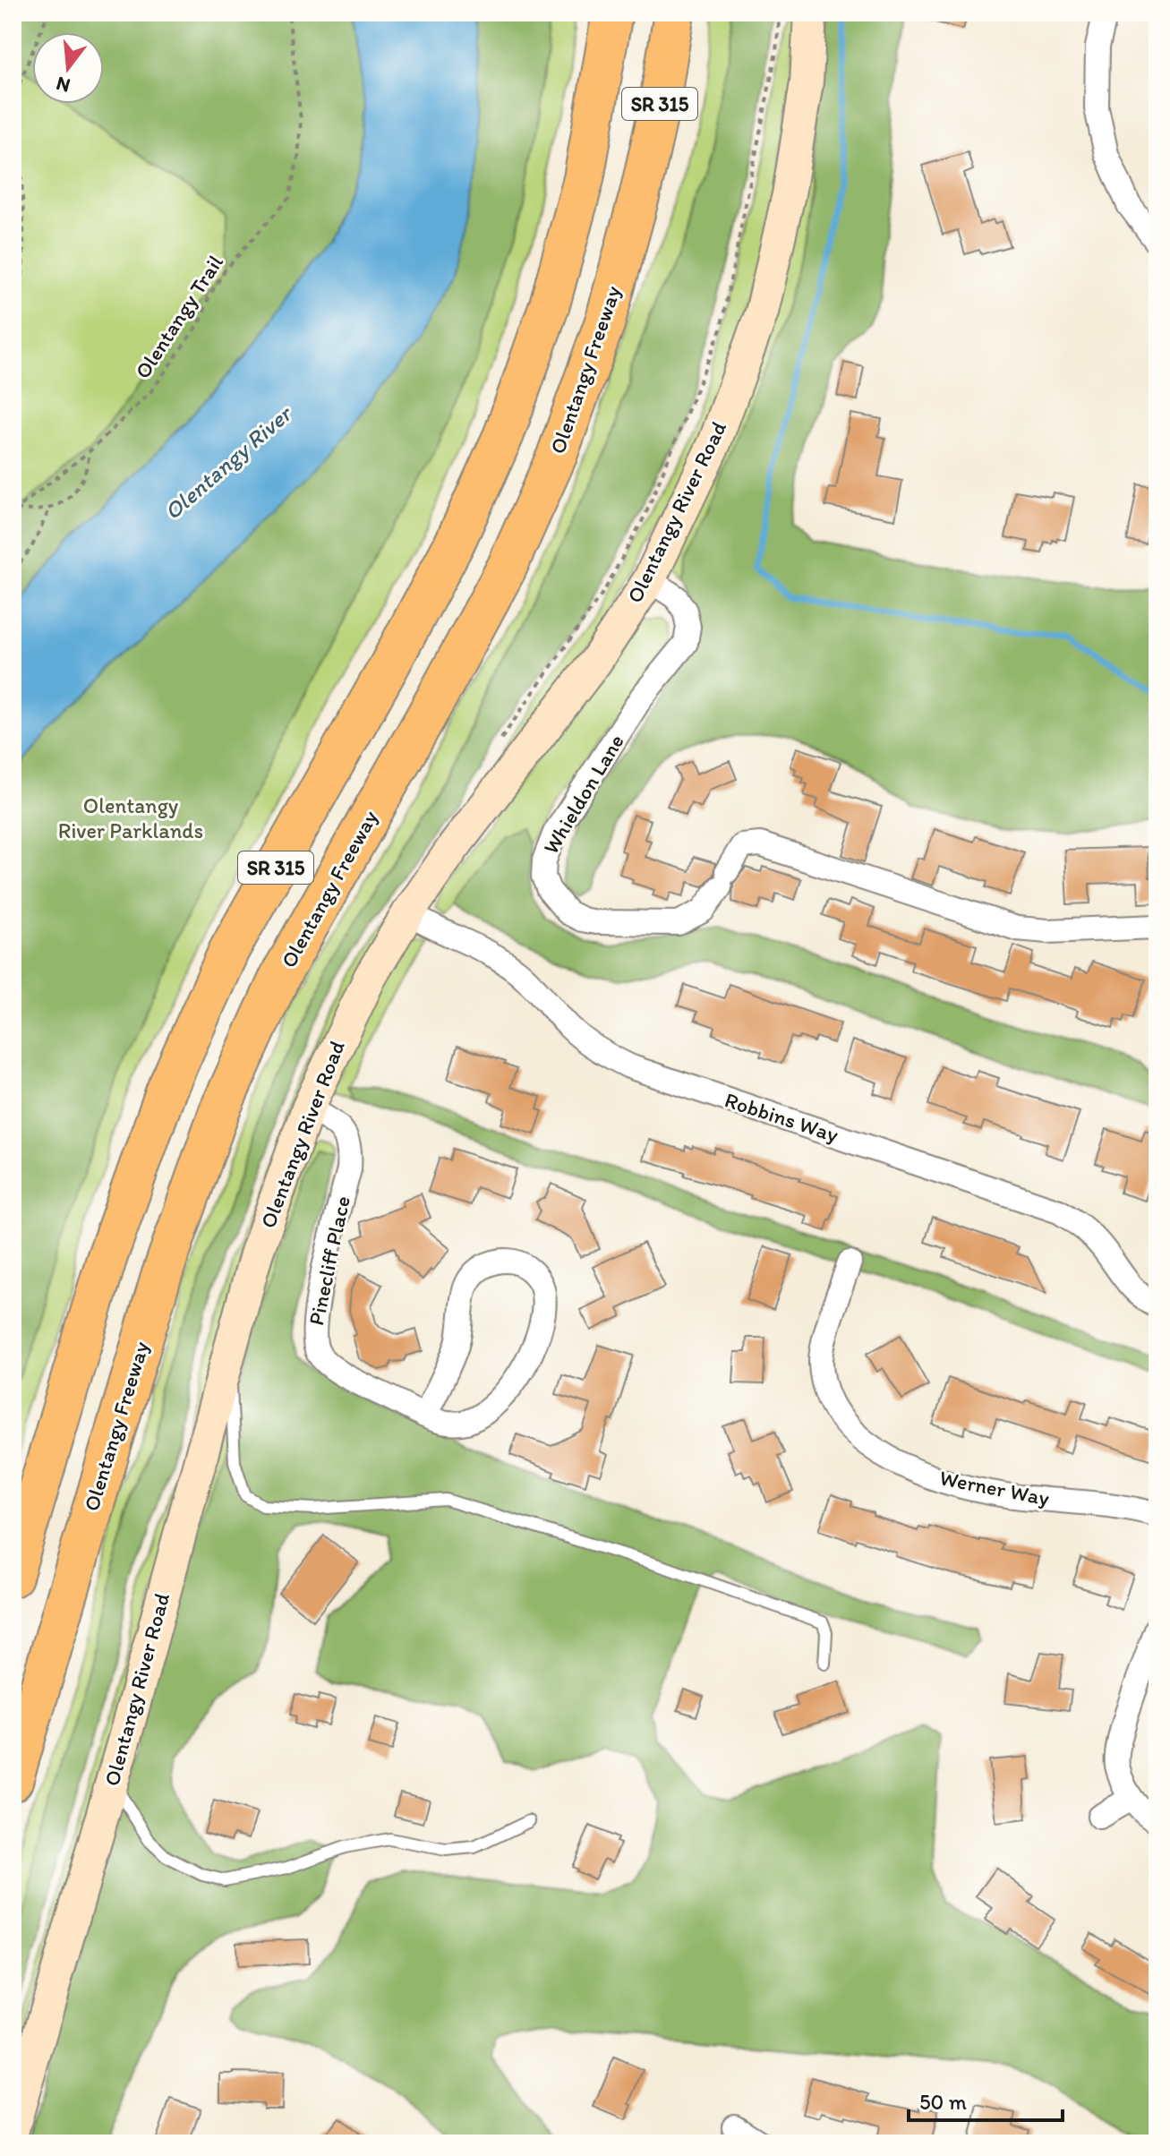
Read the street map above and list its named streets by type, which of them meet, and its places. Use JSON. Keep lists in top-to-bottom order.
{
  "streets": {
    "highway": ["SR 315", "Olentangy Freeway"],
    "main road": ["Olentangy River Road"],
    "street": [
      "Whieldon Lane",
      "Robbins Way",
      "Pinecliff Place",
      "Werner Way"
    ],
    "path": ["Olentangy Trail"]
  },
  "crossings": [
    ["Olentangy River Road", "Whieldon Lane"],
    ["Olentangy River Road", "Robbins Way"],
    ["Olentangy River Road", "Pinecliff Place"]
  ],
  "water": ["Olentangy River"],
  "parks": ["Olentangy River Parklands"],
  "scale_bar": "50 m",
  "north": "bottom"
}
